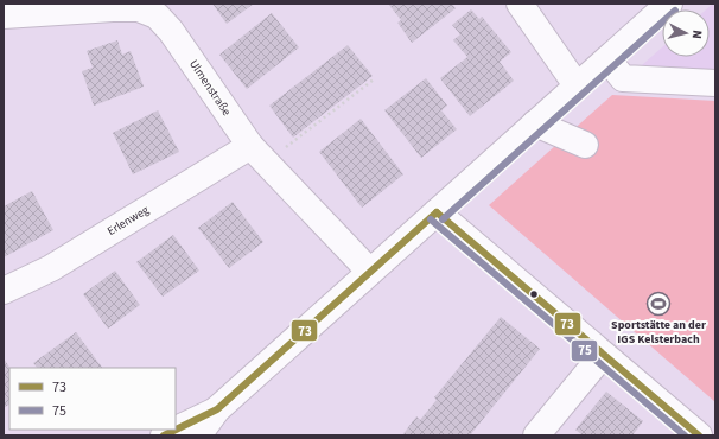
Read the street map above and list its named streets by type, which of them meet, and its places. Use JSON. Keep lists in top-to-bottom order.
{
  "streets": {
    "street": ["Ulmenstraße", "Erlenweg"]
  },
  "crossings": [
    ["Ulmenstraße", "Erlenweg"]
  ],
  "places": {
    "sports": ["Sportstätte an der IGS Kelsterbach"]
  },
  "lines": ["transit line 75", "transit line 73"],
  "legend": ["73", "75"],
  "north": "right"
}
